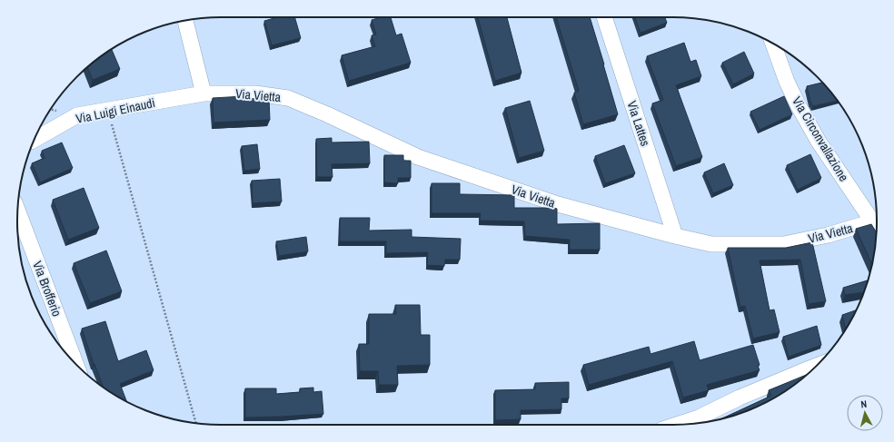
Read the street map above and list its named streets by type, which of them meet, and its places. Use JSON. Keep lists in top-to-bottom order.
{
  "streets": {
    "street": [
      "Via Vietta",
      "Via Luigi Einaudi",
      "Via Lattes",
      "Via Circonvallazione",
      "Via Brofferio"
    ]
  },
  "crossings": [
    ["Via Vietta", "Via Luigi Einaudi"],
    ["Via Vietta", "Via Lattes"],
    ["Via Vietta", "Via Circonvallazione"]
  ],
  "north": "top"
}
